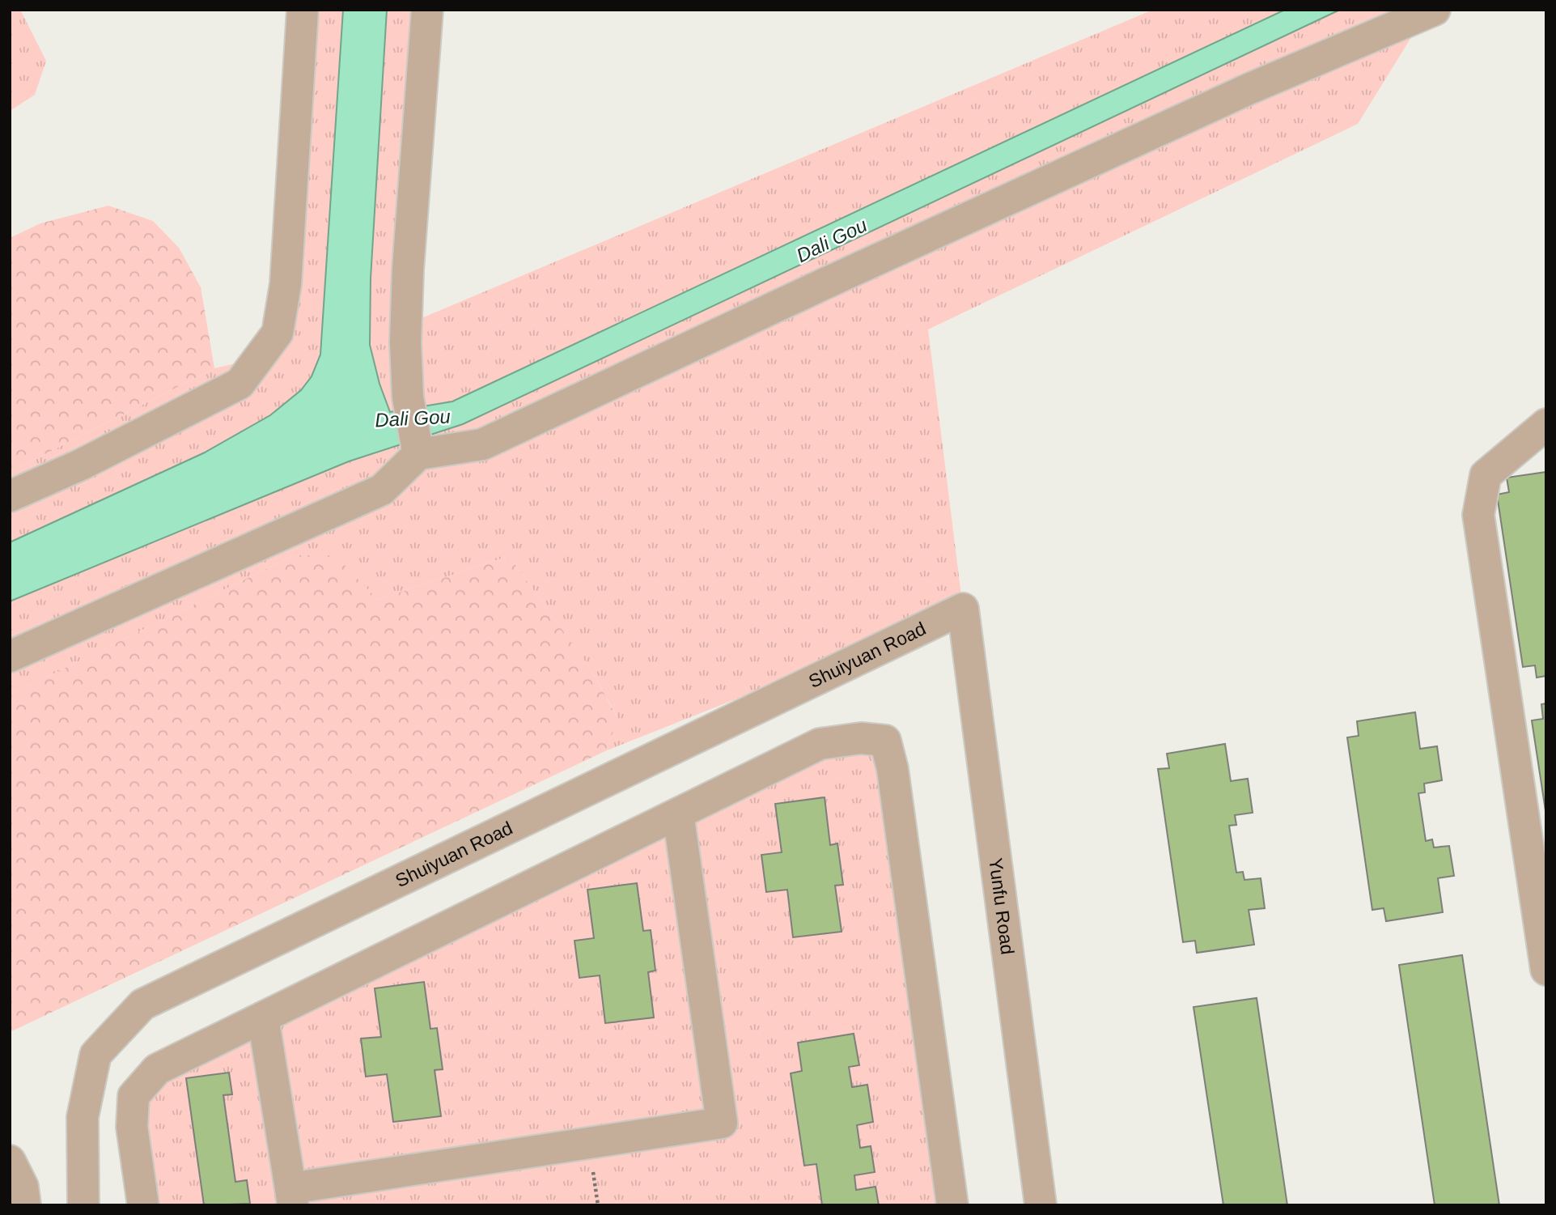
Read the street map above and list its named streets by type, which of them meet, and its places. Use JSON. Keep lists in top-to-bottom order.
{
  "streets": {
    "street": ["Shuiyuan Road", "Yunfu Road"]
  },
  "crossings": [
    ["Shuiyuan Road", "Yunfu Road"]
  ],
  "water": ["Dali Gou"]
}
